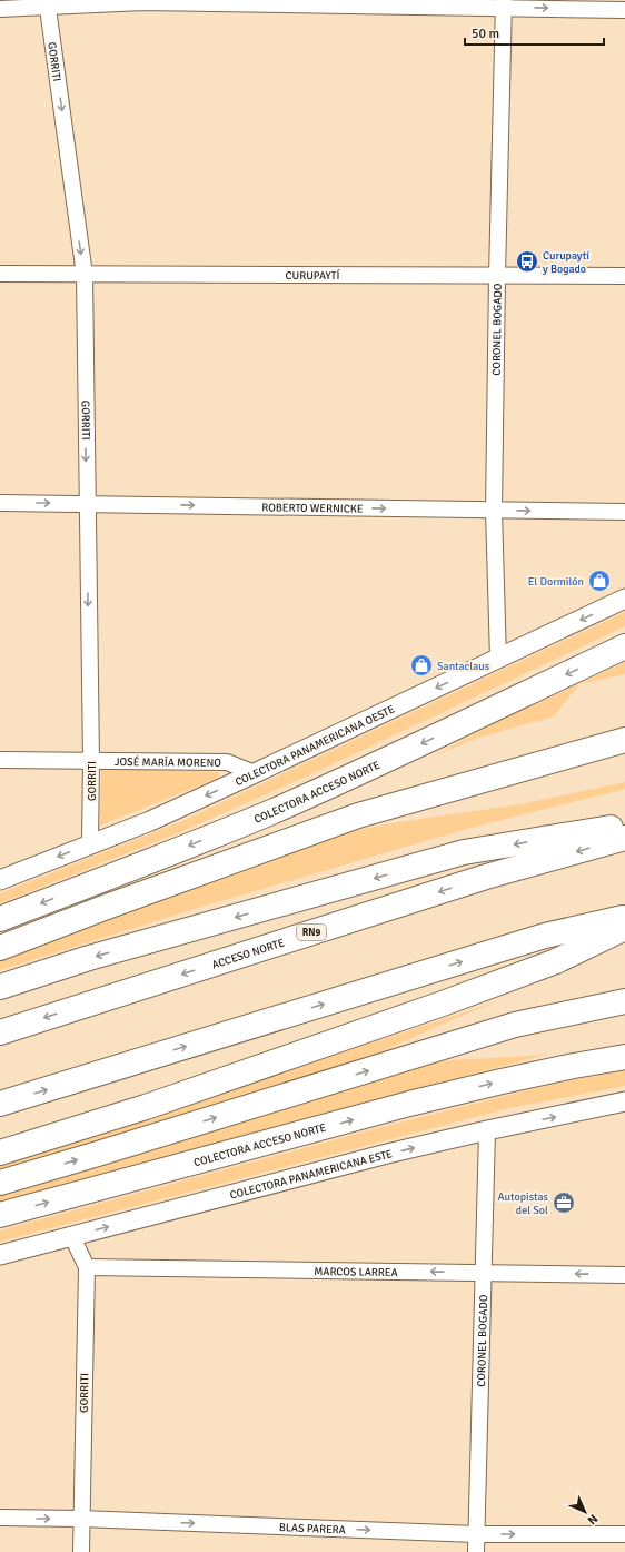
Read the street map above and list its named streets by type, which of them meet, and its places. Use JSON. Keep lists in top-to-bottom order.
{
  "streets": {
    "highway": ["COLECTORA ACCESO NORTE", "RN9", "ACCESO NORTE"],
    "street": [
      "GORRITI",
      "CURUPAYTÍ",
      "CORONEL BOGADO",
      "ROBERTO WERNICKE",
      "COLECTORA PANAMERICANA OESTE",
      "JOSÉ MARÍA MORENO",
      "COLECTORA PANAMERICANA ESTE",
      "MARCOS LARREA",
      "BLAS PARERA"
    ]
  },
  "crossings": [
    ["GORRITI", "CURUPAYTÍ"],
    ["GORRITI", "ROBERTO WERNICKE"],
    ["GORRITI", "COLECTORA PANAMERICANA OESTE"],
    ["GORRITI", "JOSÉ MARÍA MORENO"],
    ["GORRITI", "COLECTORA PANAMERICANA ESTE"],
    ["GORRITI", "MARCOS LARREA"],
    ["GORRITI", "BLAS PARERA"],
    ["CURUPAYTÍ", "CORONEL BOGADO"],
    ["CORONEL BOGADO", "ROBERTO WERNICKE"],
    ["CORONEL BOGADO", "COLECTORA PANAMERICANA OESTE"],
    ["CORONEL BOGADO", "COLECTORA PANAMERICANA ESTE"],
    ["CORONEL BOGADO", "MARCOS LARREA"],
    ["CORONEL BOGADO", "BLAS PARERA"],
    ["COLECTORA PANAMERICANA OESTE", "JOSÉ MARÍA MORENO"]
  ],
  "one_way": [
    "GORRITI",
    "ROBERTO WERNICKE",
    "COLECTORA PANAMERICANA OESTE",
    "COLECTORA PANAMERICANA ESTE",
    "MARCOS LARREA",
    "BLAS PARERA"
  ],
  "places": {
    "bus stop": ["Curupaytí y Bogado"],
    "shop": ["El Dormilón", "Santaclaus"],
    "office": ["Autopistas del Sol"]
  },
  "scale_bar": "50 m",
  "north": "bottom right"
}
